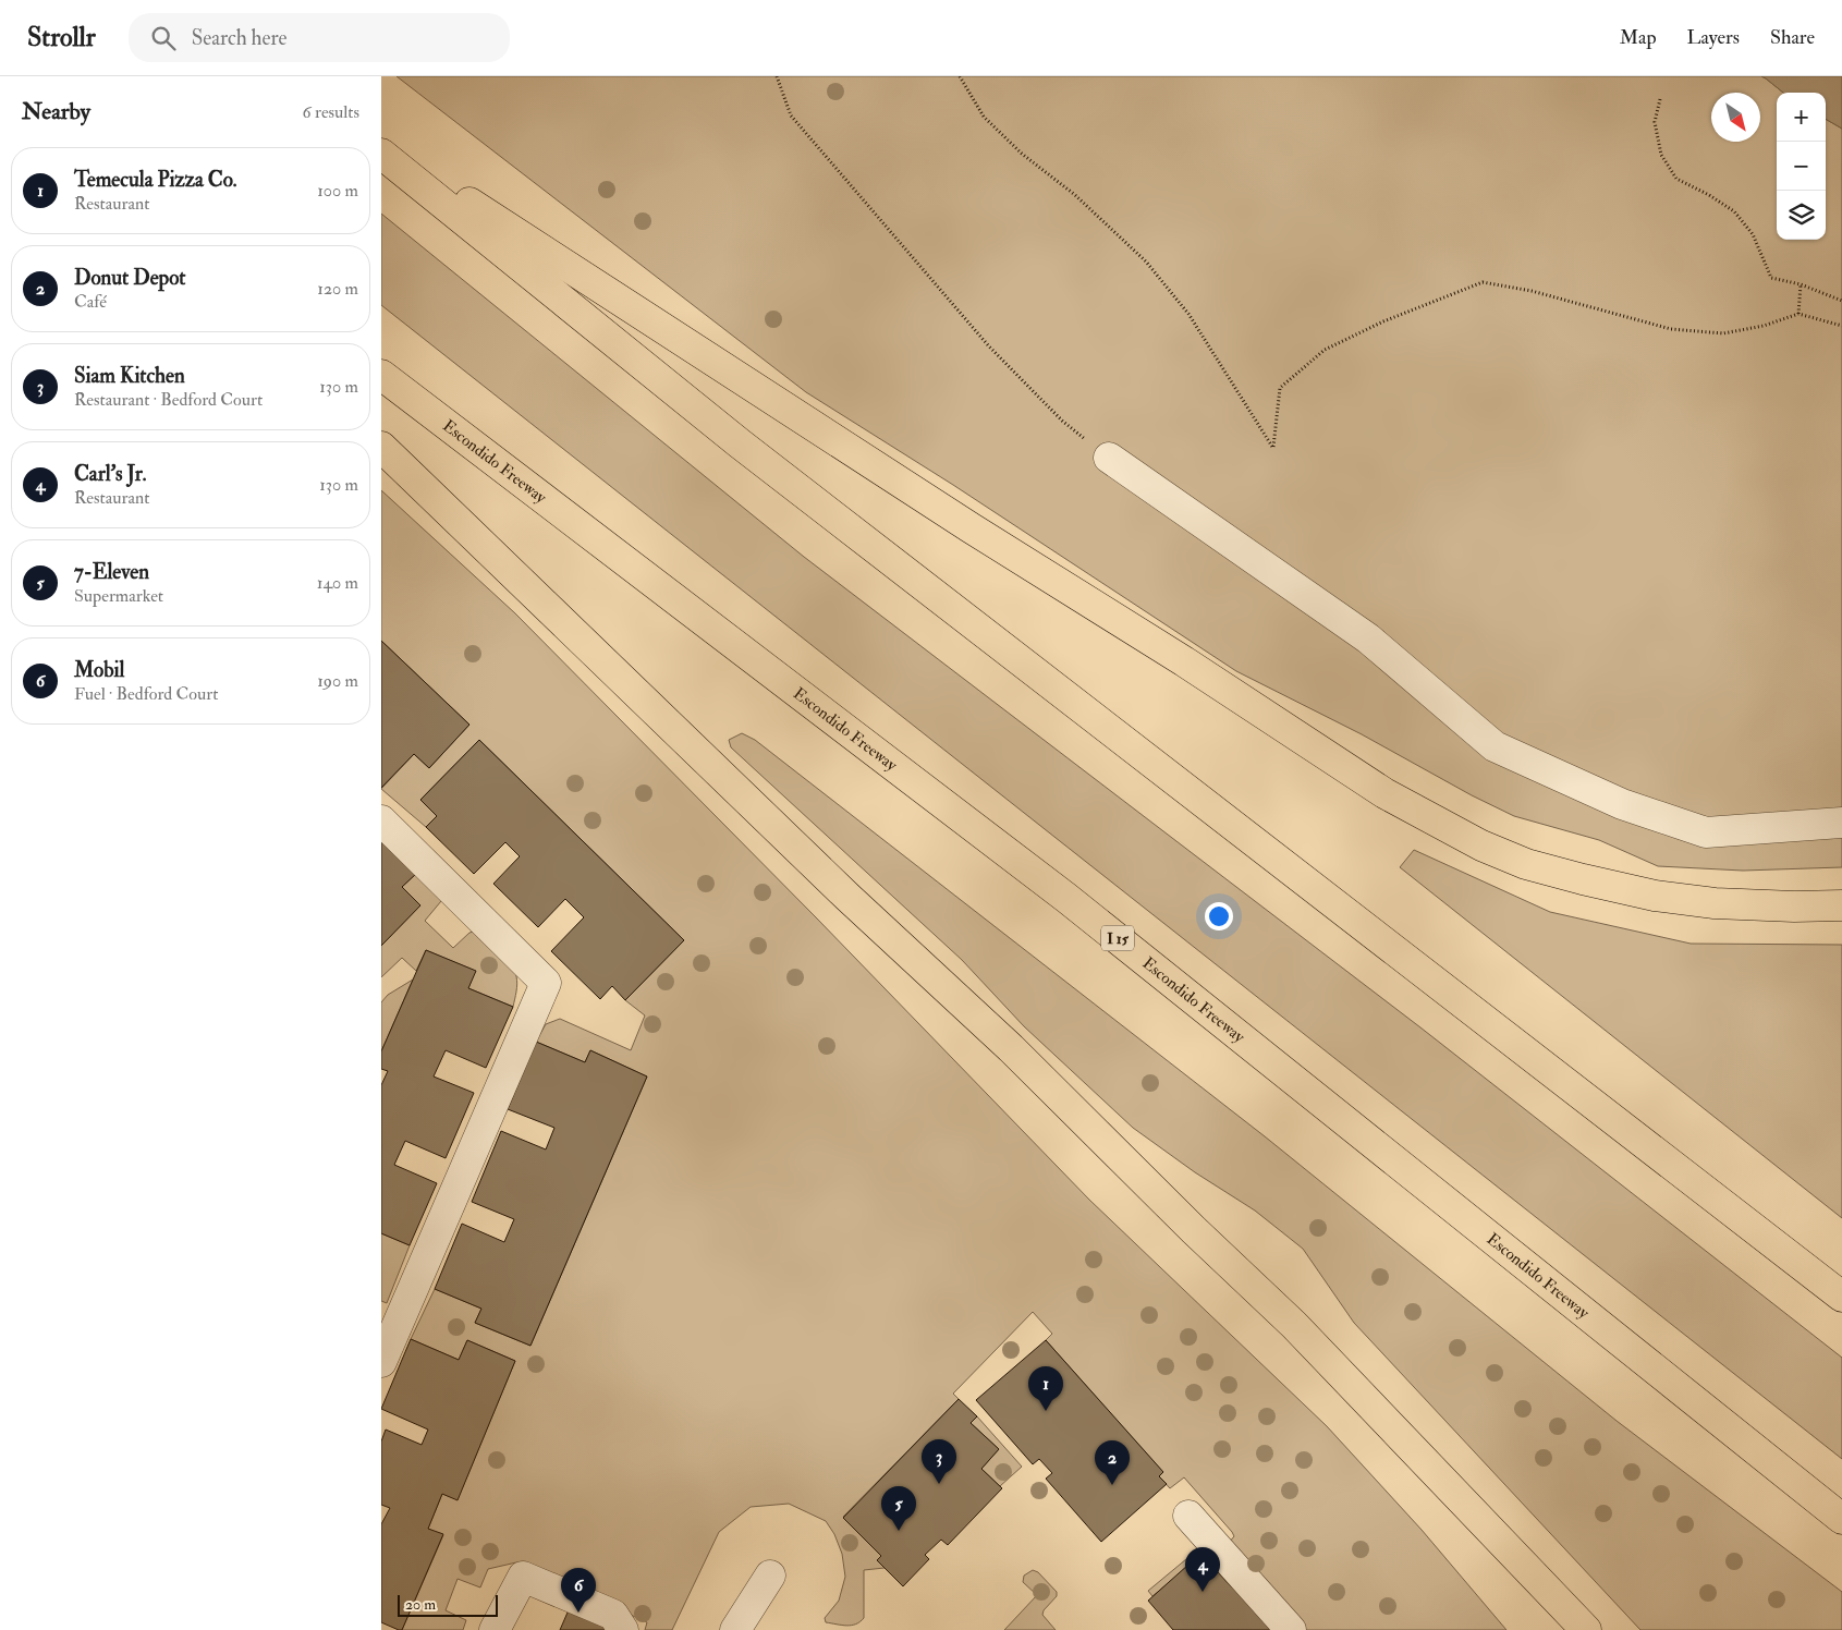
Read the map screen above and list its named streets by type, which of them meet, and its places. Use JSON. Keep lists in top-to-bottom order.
{
  "streets": {
    "highway": ["Escondido Freeway", "I 15"]
  },
  "scale_bar": "20 m",
  "north": "bottom right",
  "page": {
    "header": "Strollr",
    "search": "Search here",
    "nav": ["Map", "Layers", "Share"],
    "heading": ["Nearby", "6 results"],
    "map_buttons": ["+", "−"],
    "list": [
      {
        "mark": "1",
        "name": "Temecula Pizza Co.",
        "note": "Restaurant",
        "value": "100 m"
      },
      {
        "mark": "2",
        "name": "Donut Depot",
        "note": "Café",
        "value": "120 m"
      },
      {
        "mark": "3",
        "name": "Siam Kitchen",
        "note": "Restaurant · Bedford Court",
        "value": "130 m"
      },
      {
        "mark": "4",
        "name": "Carl's Jr.",
        "note": "Restaurant",
        "value": "130 m"
      },
      {
        "mark": "5",
        "name": "7-Eleven",
        "note": "Supermarket",
        "value": "140 m"
      },
      {
        "mark": "6",
        "name": "Mobil",
        "note": "Fuel · Bedford Court",
        "value": "190 m"
      }
    ],
    "pins": [
      "1",
      "3",
      "2",
      "5",
      "4",
      "6"
    ],
    "scale": "20 m"
  }
}
